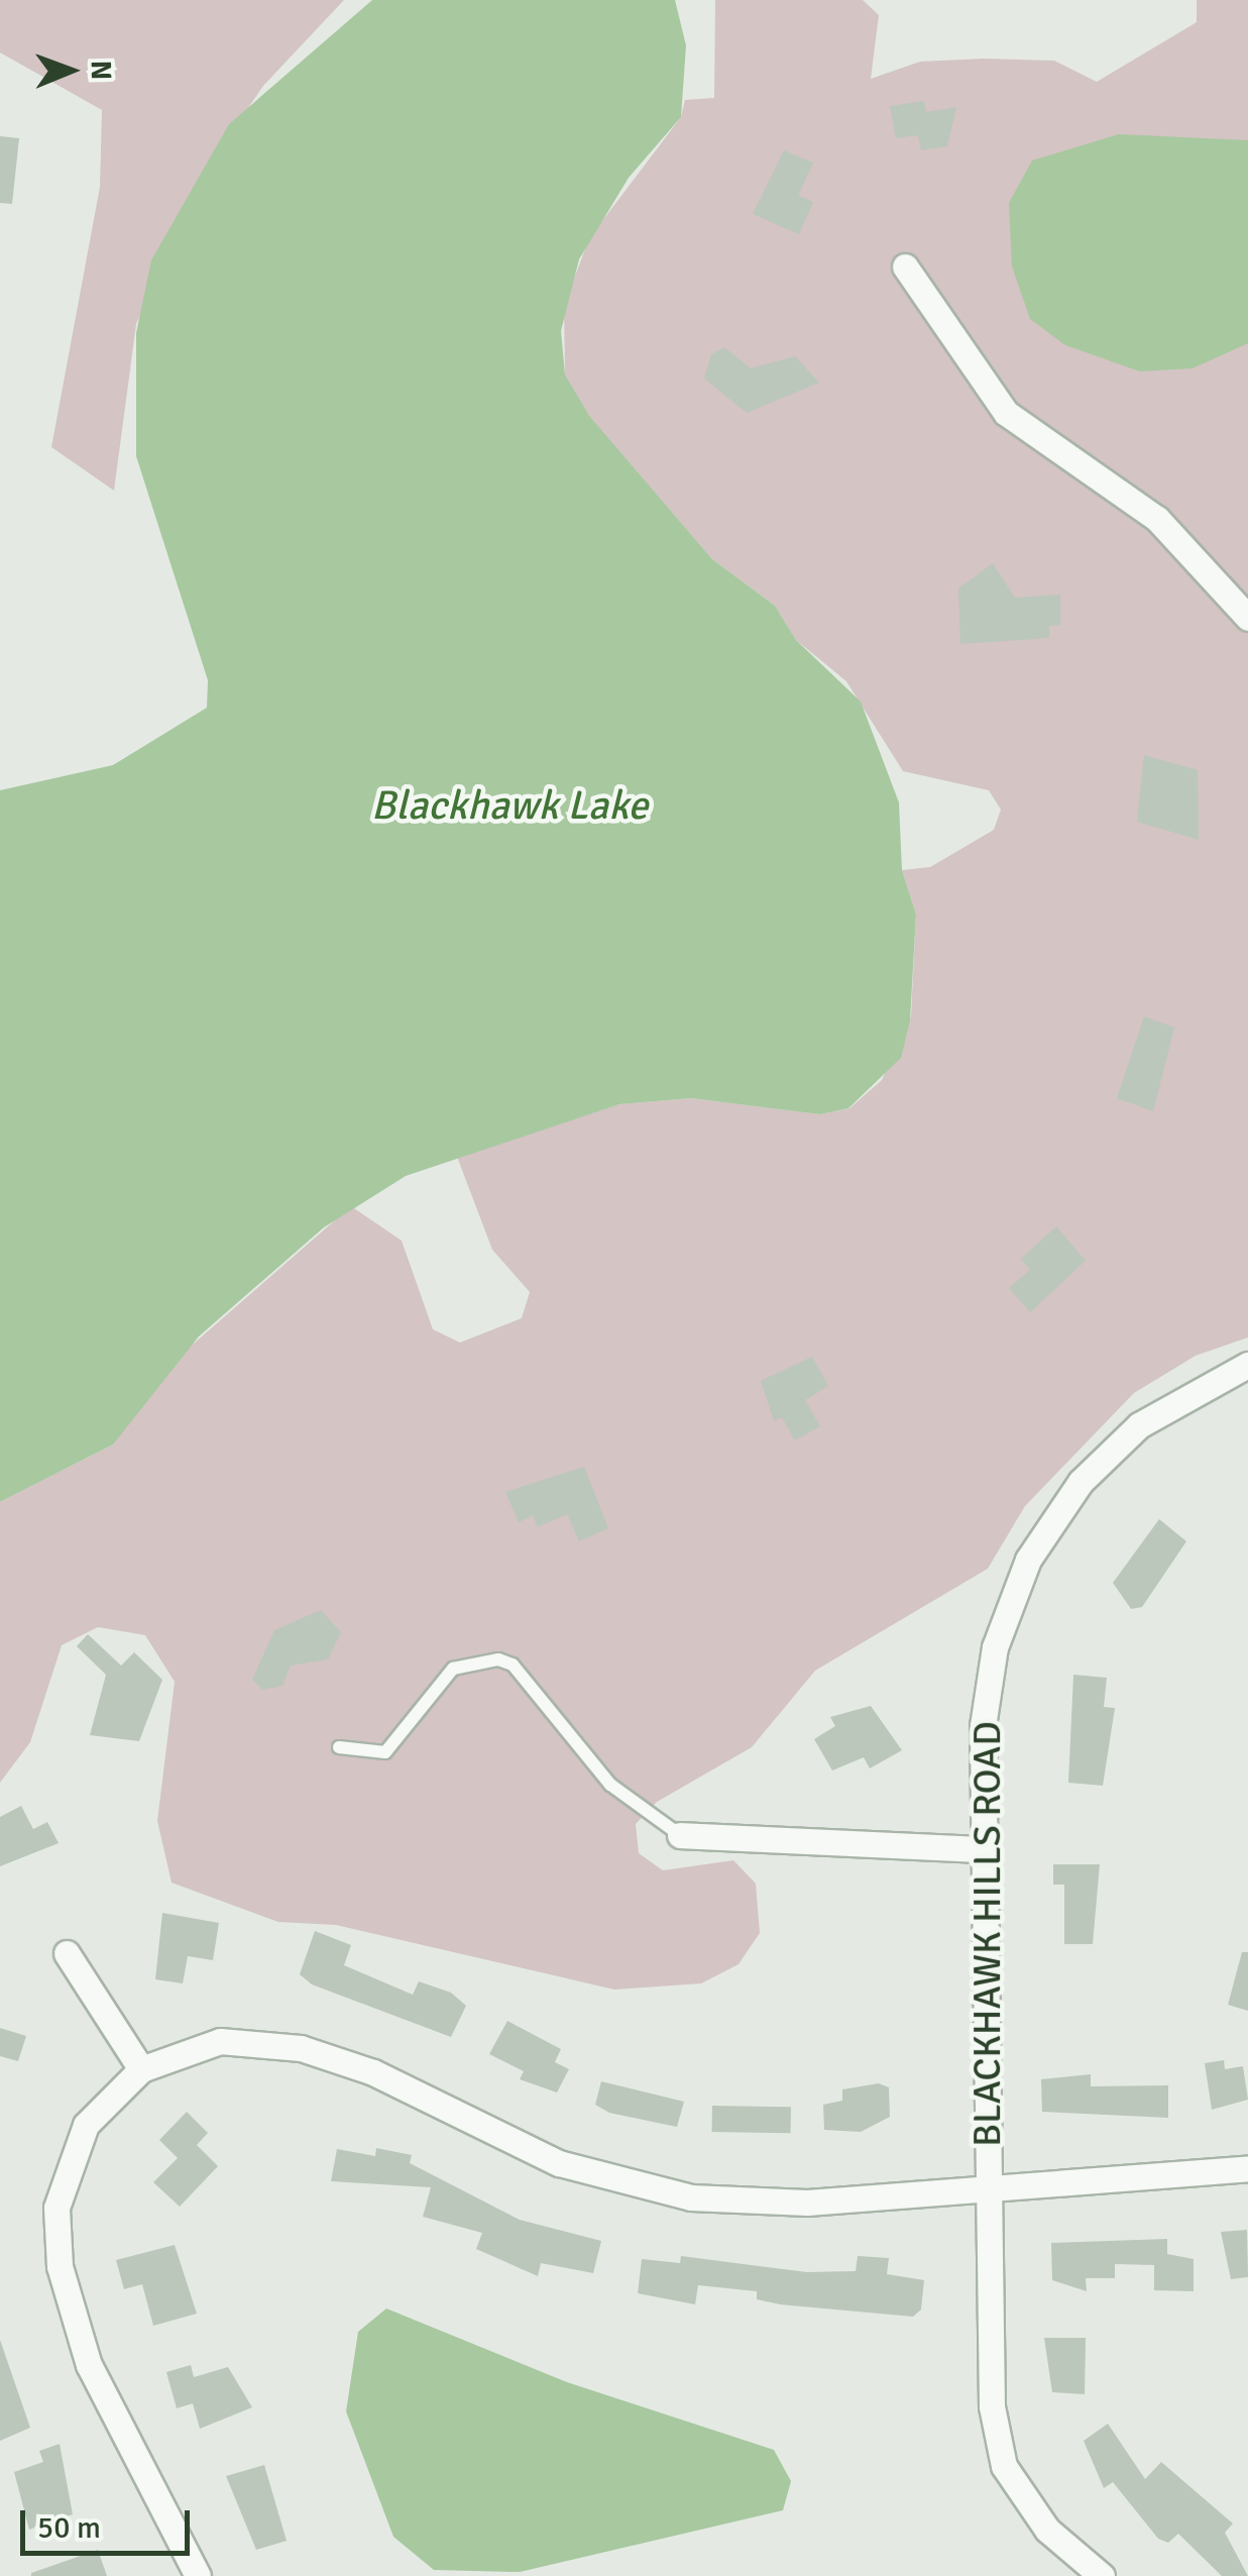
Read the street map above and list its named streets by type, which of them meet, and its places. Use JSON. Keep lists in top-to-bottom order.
{
  "streets": {
    "street": ["BLACKHAWK HILLS ROAD"]
  },
  "water": ["Blackhawk Lake"],
  "scale_bar": "50 m",
  "north": "right"
}
